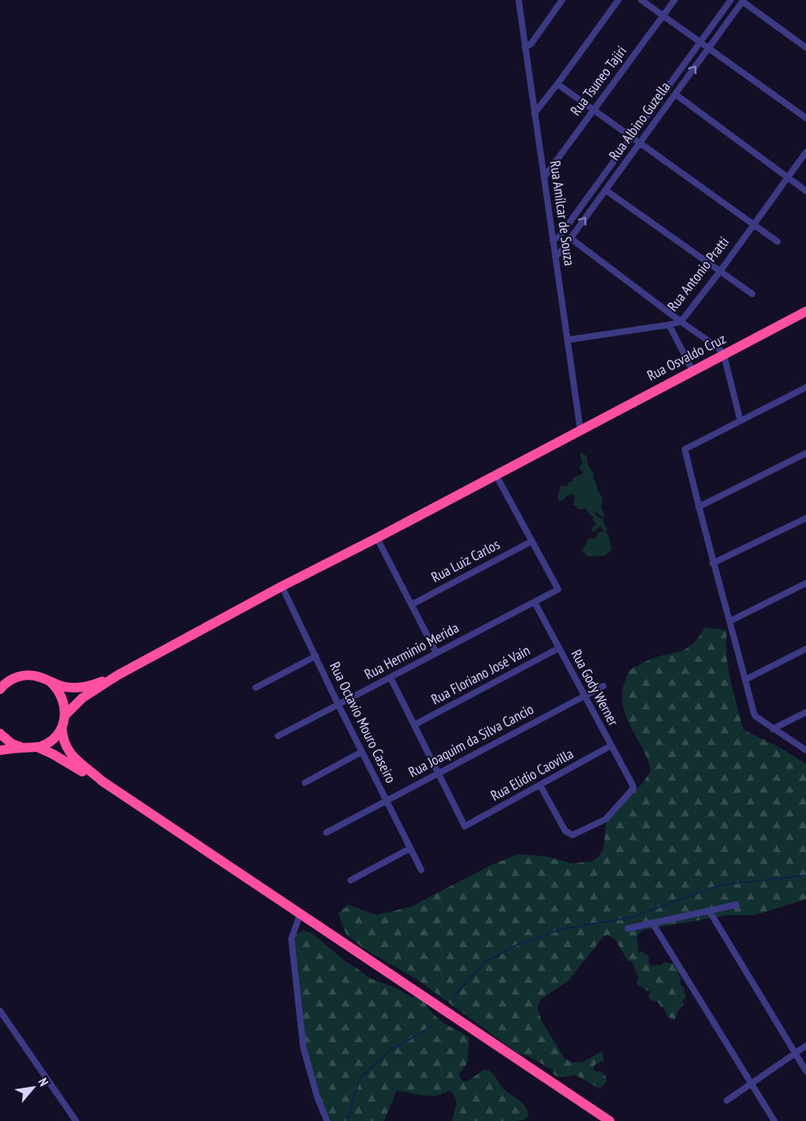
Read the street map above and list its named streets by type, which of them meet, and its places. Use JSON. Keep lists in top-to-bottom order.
{
  "streets": {
    "highway": ["Rua Osvaldo Cruz"],
    "street": [
      "Rua Tsuneo Tajiri",
      "Rua Albino Guzella",
      "Rua Amílcar de Souza",
      "Rua Antonio Pratti",
      "Rua Luiz Carlos",
      "Rua Herminio Merida",
      "Rua Floriano José Vain",
      "Rua Gody Werner",
      "Rua Octavio Mouro Caseiro",
      "Rua Joaquim da Silva Cancio",
      "Rua Elidio Caovilla"
    ]
  },
  "crossings": [
    ["Rua Tsuneo Tajiri", "Rua Amílcar de Souza"],
    ["Rua Albino Guzella", "Rua Amílcar de Souza"],
    ["Rua Amílcar de Souza", "Rua Antonio Pratti"],
    ["Rua Amílcar de Souza", "Rua Osvaldo Cruz"],
    ["Rua Osvaldo Cruz", "Rua Octavio Mouro Caseiro"],
    ["Rua Luiz Carlos", "Rua Herminio Merida"],
    ["Rua Herminio Merida", "Rua Gody Werner"],
    ["Rua Herminio Merida", "Rua Octavio Mouro Caseiro"],
    ["Rua Floriano José Vain", "Rua Gody Werner"],
    ["Rua Gody Werner", "Rua Joaquim da Silva Cancio"],
    ["Rua Gody Werner", "Rua Elidio Caovilla"],
    ["Rua Octavio Mouro Caseiro", "Rua Joaquim da Silva Cancio"],
    ["Rua Joaquim da Silva Cancio", "Rua Elidio Caovilla"]
  ],
  "north": "top right"
}
